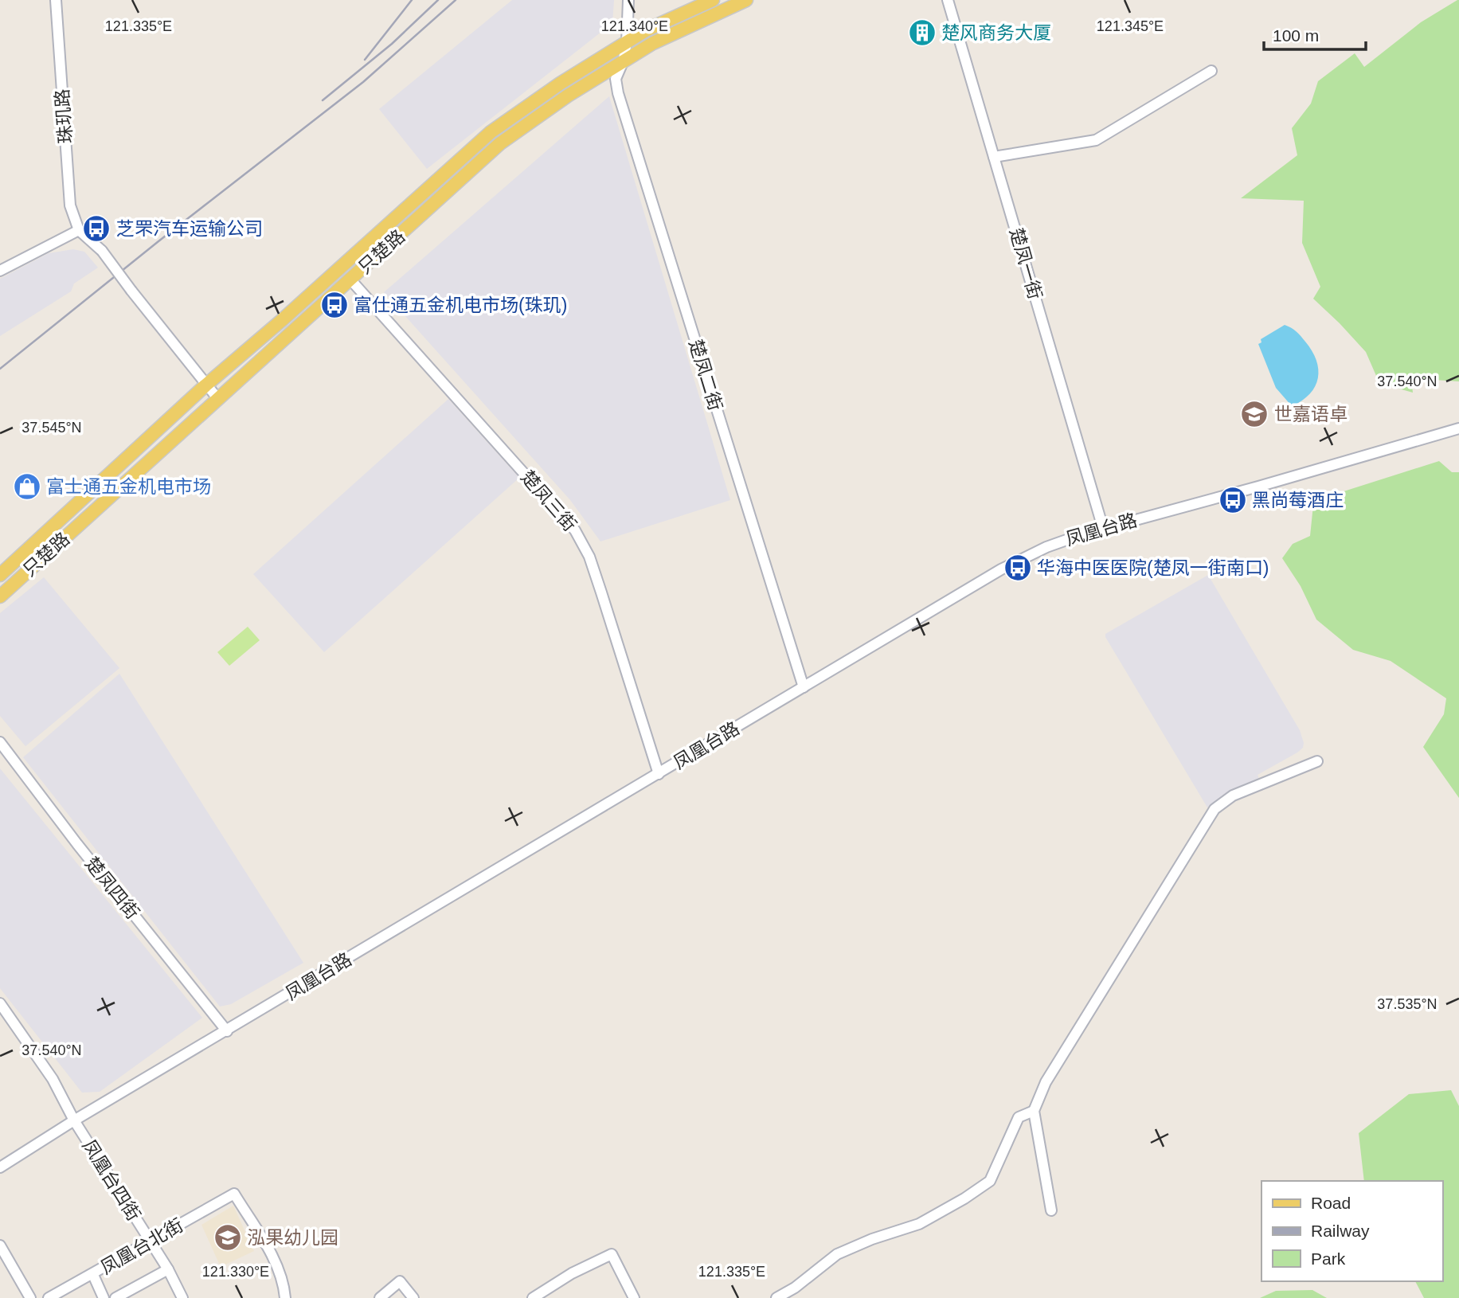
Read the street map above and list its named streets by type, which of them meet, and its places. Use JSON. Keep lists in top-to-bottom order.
{
  "streets": {
    "main road": ["只楚路"],
    "street": [
      "珠玑路",
      "楚凤一街",
      "楚凤二街",
      "楚凤三街",
      "凤凰台路",
      "楚凤四街",
      "凤凰台四街",
      "凤凰台北街"
    ]
  },
  "crossings": [
    ["珠玑路", "只楚路"],
    ["只楚路", "楚凤二街"],
    ["只楚路", "楚凤三街"],
    ["楚凤一街", "凤凰台路"],
    ["楚凤二街", "凤凰台路"],
    ["楚凤三街", "凤凰台路"],
    ["凤凰台路", "楚凤四街"],
    ["凤凰台路", "凤凰台四街"],
    ["凤凰台四街", "凤凰台北街"]
  ],
  "places": {
    "building": ["楚风商务大厦"],
    "bus stop": [
      "芝罘汽车运输公司",
      "富仕通五金机电市场(珠玑)",
      "黑尚莓酒庄",
      "华海中医医院(楚凤一街南口)"
    ],
    "school or university": ["世嘉语卓", "泓果幼儿园"],
    "shop": ["富士通五金机电市场"]
  },
  "legend": ["Road", "Railway", "Park"],
  "scale_bar": "100 m",
  "coordinates": [
    "121.335°E",
    "121.340°E",
    "121.345°E",
    "37.540°N",
    "37.545°N",
    "37.535°N",
    "121.330°E"
  ]
}
